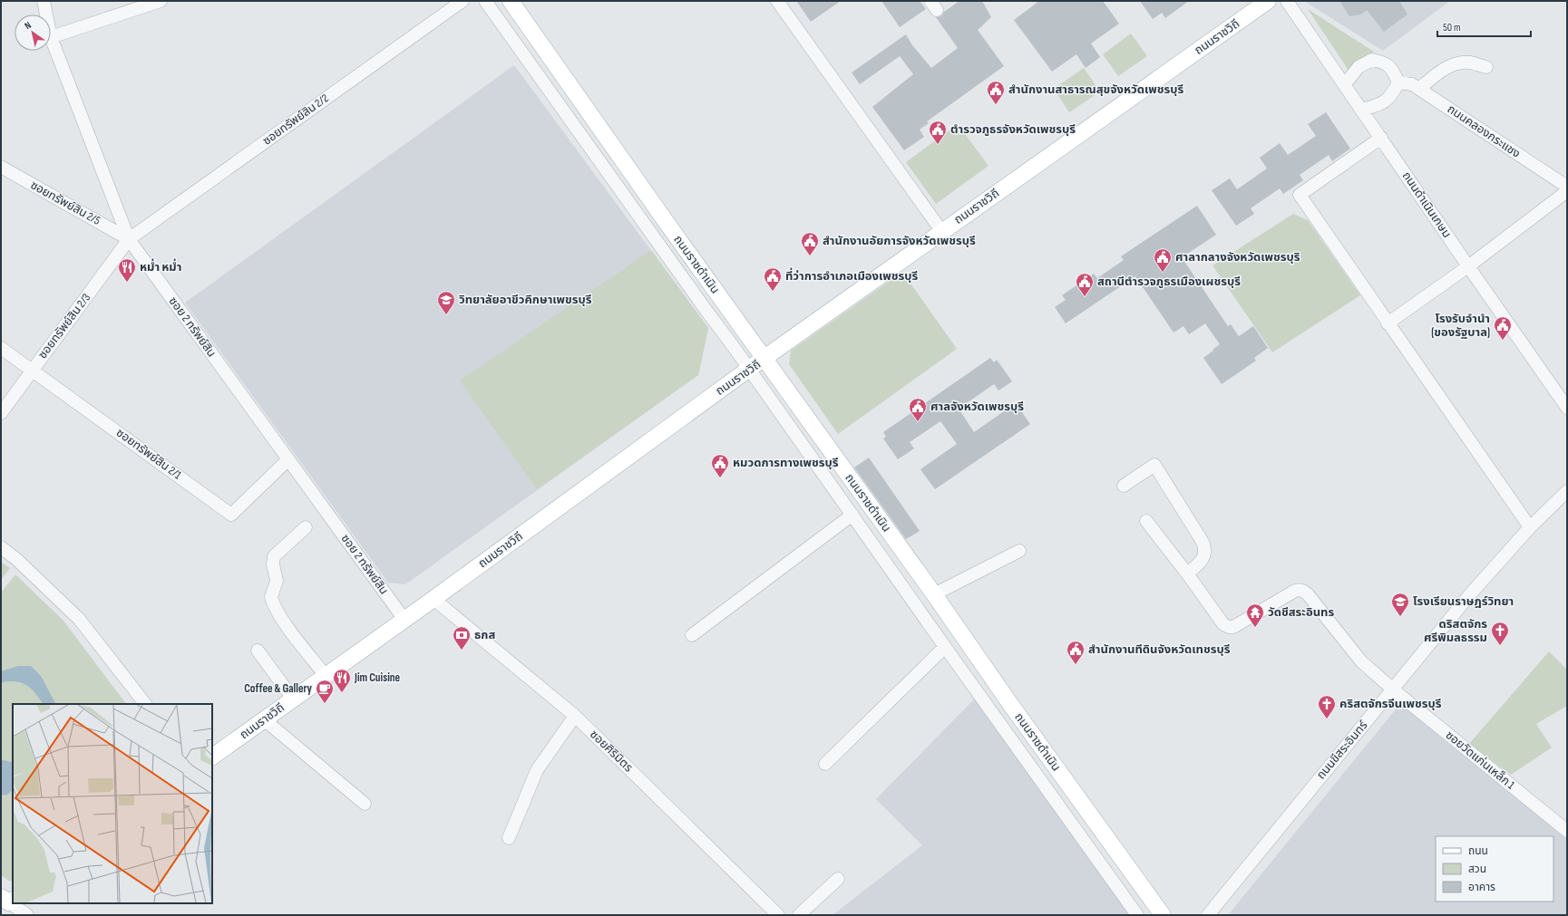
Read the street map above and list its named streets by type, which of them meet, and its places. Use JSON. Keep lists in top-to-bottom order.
{
  "streets": {
    "main road": ["ถนนราชวิถี", "ถนนราชดำเนิน"],
    "street": [
      "ซอยทรัพย์สิน 2/2",
      "ถนนคลองกระแชง",
      "ซอยทรัพย์สิน 2/5",
      "ถนนดำเนินเกษม",
      "ซอยทรัพย์สิน 2/3",
      "ซอย 2 ทรัพย์สิน",
      "ซอยทรัพย์สิน 2/1",
      "ถนนขีสระอินทร์",
      "ซอยศิริมิตร",
      "ซอยวัดแก่นเหล็ก 1"
    ]
  },
  "crossings": [
    ["ถนนราชวิถี", "ถนนราชดำเนิน"],
    ["ถนนราชวิถี", "ซอย 2 ทรัพย์สิน"],
    ["ถนนราชวิถี", "ซอยศิริมิตร"],
    ["ซอยทรัพย์สิน 2/2", "ซอยทรัพย์สิน 2/5"],
    ["ซอยทรัพย์สิน 2/2", "ซอยทรัพย์สิน 2/3"],
    ["ซอยทรัพย์สิน 2/2", "ซอย 2 ทรัพย์สิน"],
    ["ถนนคลองกระแชง", "ถนนดำเนินเกษม"],
    ["ซอยทรัพย์สิน 2/5", "ซอยทรัพย์สิน 2/3"],
    ["ซอยทรัพย์สิน 2/5", "ซอย 2 ทรัพย์สิน"],
    ["ซอยทรัพย์สิน 2/3", "ซอย 2 ทรัพย์สิน"],
    ["ซอยทรัพย์สิน 2/3", "ซอยทรัพย์สิน 2/1"],
    ["ซอย 2 ทรัพย์สิน", "ซอยทรัพย์สิน 2/1"],
    ["ถนนขีสระอินทร์", "ซอยวัดแก่นเหล็ก 1"]
  ],
  "places": {
    "public building": [
      "สำนักงานสาธารณสุขจังหวัดเพชรบุรี",
      "ตำรวจภูธรจังหวัดเพชรบุรี",
      "สำนักงานอัยการจังหวัดเพชรบุรี",
      "ศาลากลางจังหวัดเพชรบุริ",
      "ที่ว่าการอำเภอเมืองเพชรบุรี",
      "สถานีตำรวจภูธรเมืองเผชรบุรี",
      "โรงรับจำนำ (ของรัฐบาล)",
      "ศาลจังหวัดเพชรบุรี",
      "หมวดการทางเพชรบุรี",
      "สำนักงานทีดินจังหวัดเทชรบุรี"
    ],
    "restaurant": ["หม่ำ หม่ำ", "Jim Cuisine"],
    "school or university": ["วิทยาลัยอาขีวคึกษาเพขรบุรี", "โรงเรียนราษฎร์วิทยา"],
    "temple": ["วัดชีสระอินทร"],
    "church": ["ดริสตจักร ศรีพิมลธรรม", "คริสตจักรจีนเพชรบุรี"],
    "bank": ["ธกส"],
    "cafe": ["Coffee & Gallery"]
  },
  "legend": ["ถนน", "สวน", "อาคาร"],
  "scale_bar": "50 m",
  "north": "top left"
}
